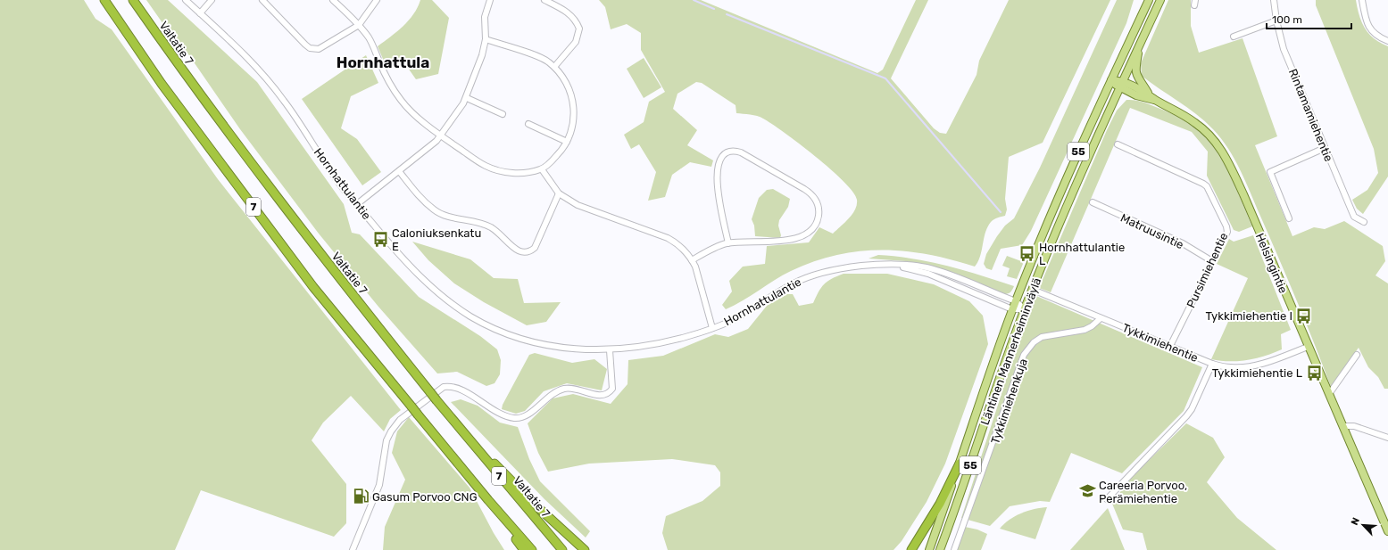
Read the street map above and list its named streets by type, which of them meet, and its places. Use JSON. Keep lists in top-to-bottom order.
{
  "streets": {
    "highway": ["Valtatie 7", "7"],
    "main road": ["55", "Helsingintie", "Läntinen Mannerheiminväylä"],
    "street": [
      "Rintamamiehentie",
      "Hornhattulantie",
      "Matruusintie",
      "Pursimiehentie",
      "Tykkimiehentie",
      "Tykkimiehenkuja"
    ]
  },
  "crossings": [
    ["Hornhattulantie", "Läntinen Mannerheiminväylä"],
    ["Matruusintie", "Pursimiehentie"],
    ["Helsingintie", "Tykkimiehentie"],
    ["Helsingintie", "Läntinen Mannerheiminväylä"],
    ["Pursimiehentie", "Tykkimiehentie"],
    ["Tykkimiehentie", "Tykkimiehenkuja"]
  ],
  "districts": ["Hornhattula"],
  "places": {
    "bus stop": [
      "Caloniuksenkatu E",
      "Hornhattulantie L",
      "Tykkimiehentie I",
      "Tykkimiehentie L"
    ],
    "school or university": ["Careeria Porvoo, Perämiehentie"],
    "fuel station": ["Gasum Porvoo CNG"]
  },
  "scale_bar": "100 m",
  "north": "top left"
}
